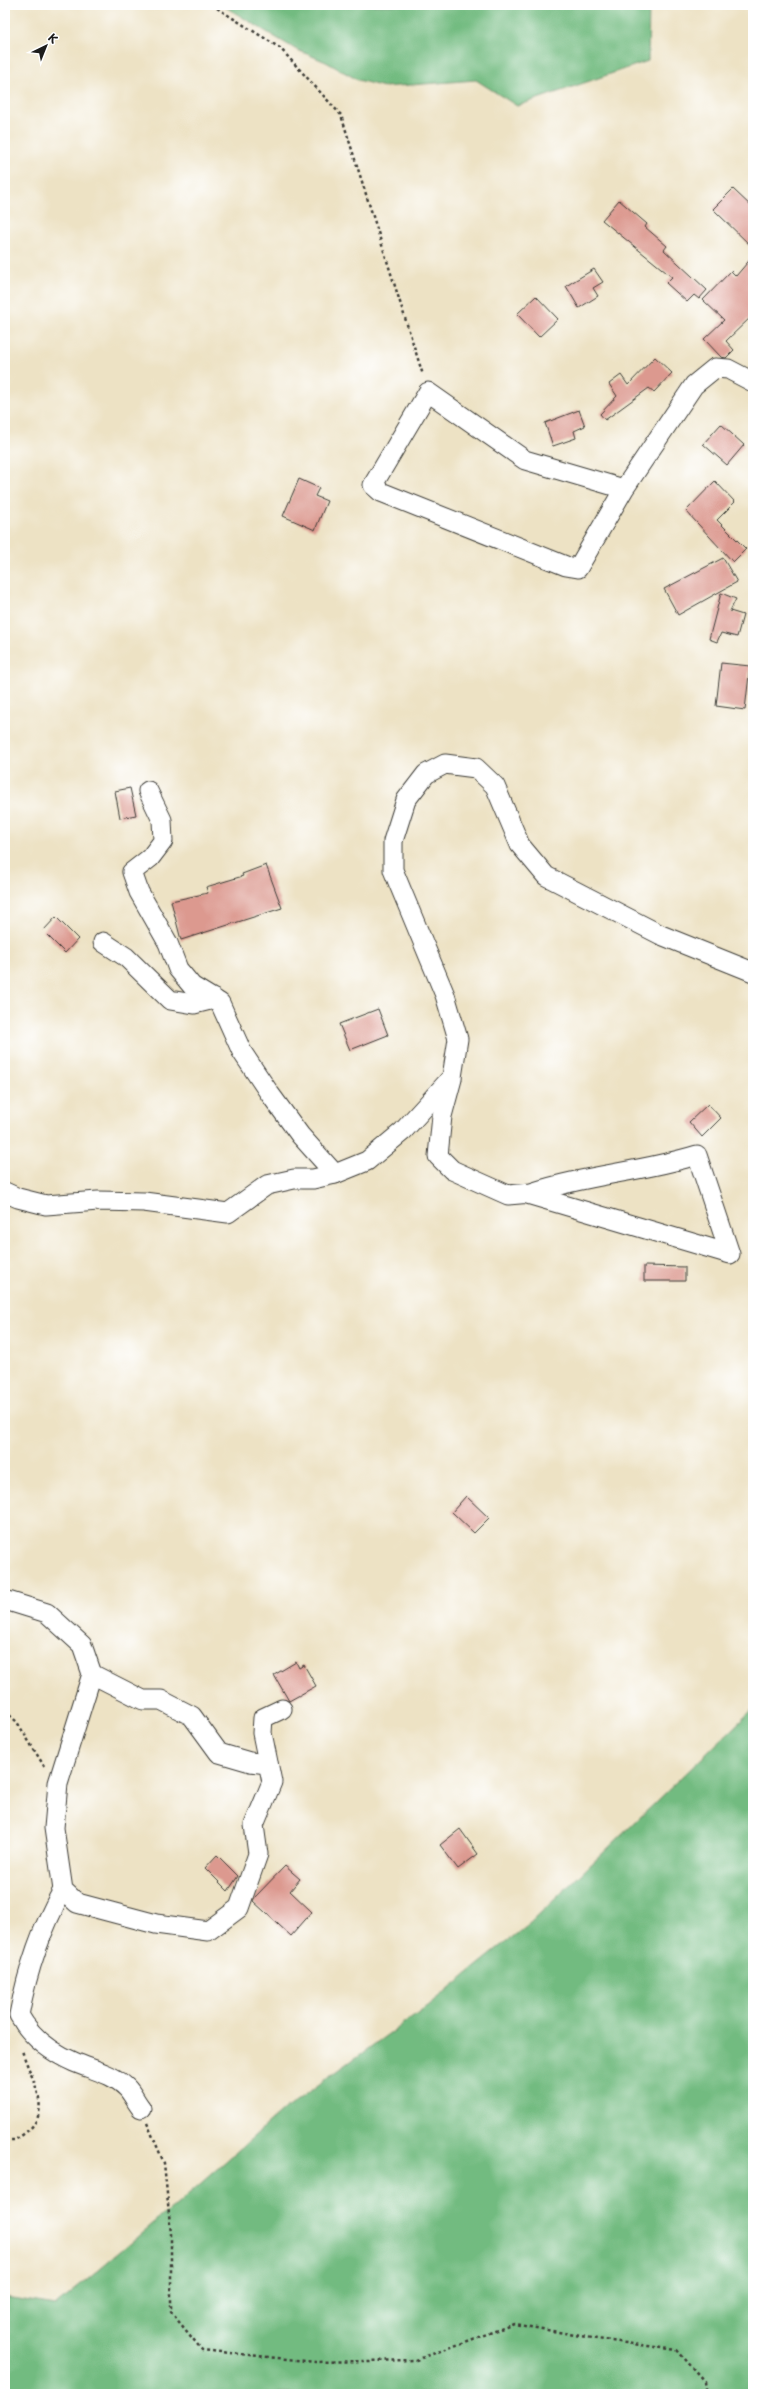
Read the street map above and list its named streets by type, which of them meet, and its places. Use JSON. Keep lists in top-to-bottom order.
{
  "north": "top right"
}
